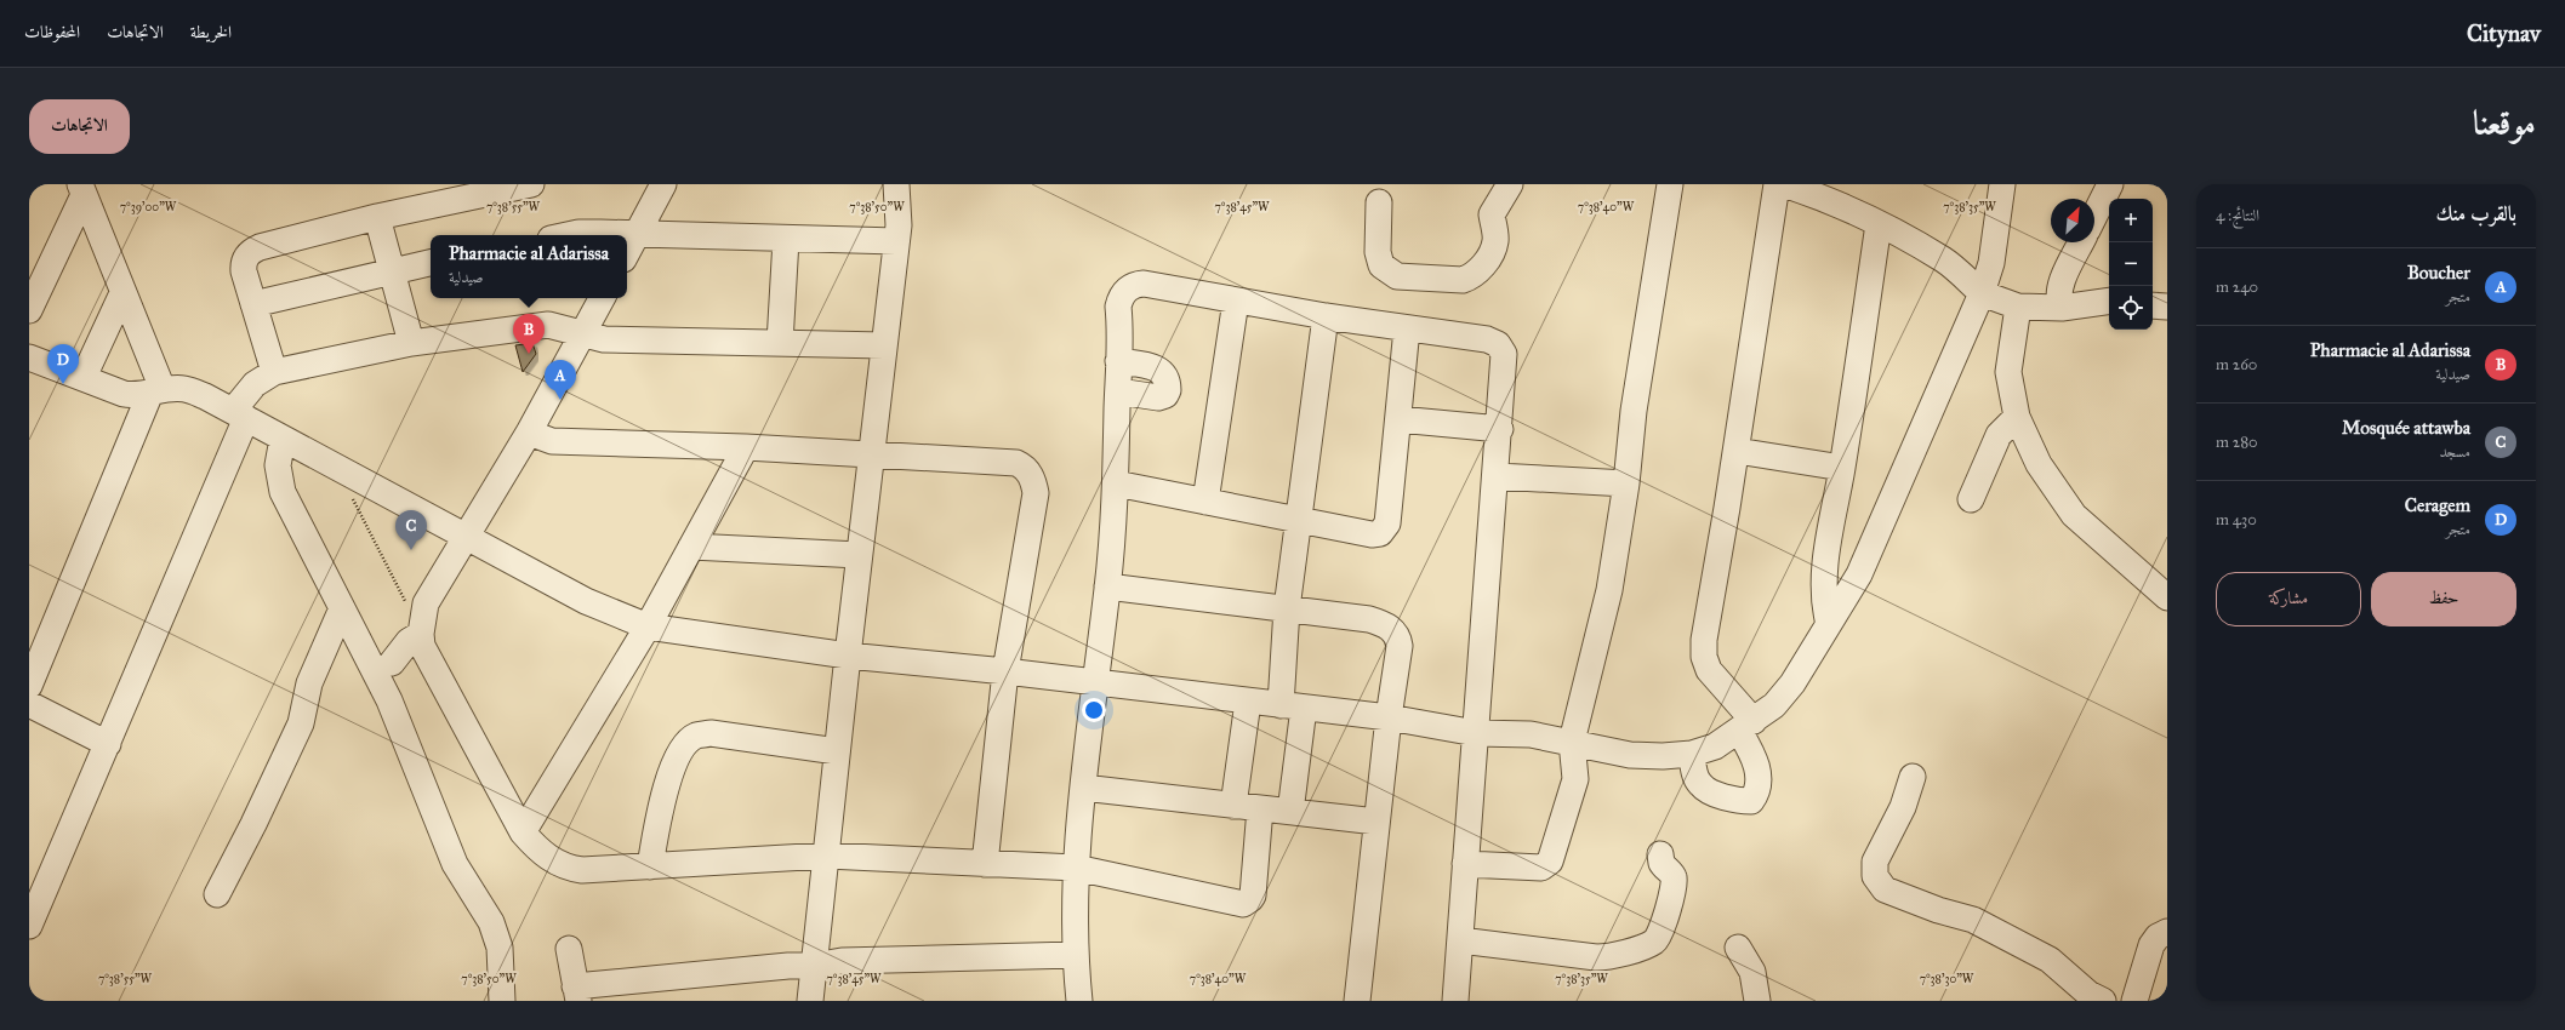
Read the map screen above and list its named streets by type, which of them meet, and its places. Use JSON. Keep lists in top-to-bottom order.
{
  "north": "top right",
  "page": {
    "header": "Citynav",
    "nav": ["الخريطة", "الاتجاهات", "المحفوظات"],
    "title": "موقعنا",
    "buttons": [
      "الاتجاهات",
      ["حفظ", "مشاركة"]
    ],
    "heading": ["بالقرب منك", "النتائج: 4"],
    "map_buttons": ["+", "−"],
    "popup": ["Pharmacie al Adarissa", "صيدلية"],
    "list": [
      {
        "mark": "A",
        "name": "Boucher",
        "note": "متجر",
        "value": "240 m"
      },
      {
        "mark": "B",
        "name": "Pharmacie al Adarissa",
        "note": "صيدلية",
        "value": "260 m"
      },
      {
        "mark": "C",
        "name": "Mosquée attawba",
        "note": "مسجد",
        "value": "280 m"
      },
      {
        "mark": "D",
        "name": "Ceragem",
        "note": "متجر",
        "value": "430 m"
      }
    ],
    "pins": [
      "B",
      "D",
      "A",
      "C"
    ]
  },
  "coordinates": [
    "7°39'00\"W",
    "7°38'55\"W",
    "7°38'50\"W",
    "7°38'45\"W",
    "7°38'40\"W",
    "7°38'35\"W",
    "7°38'30\"W"
  ]
}
